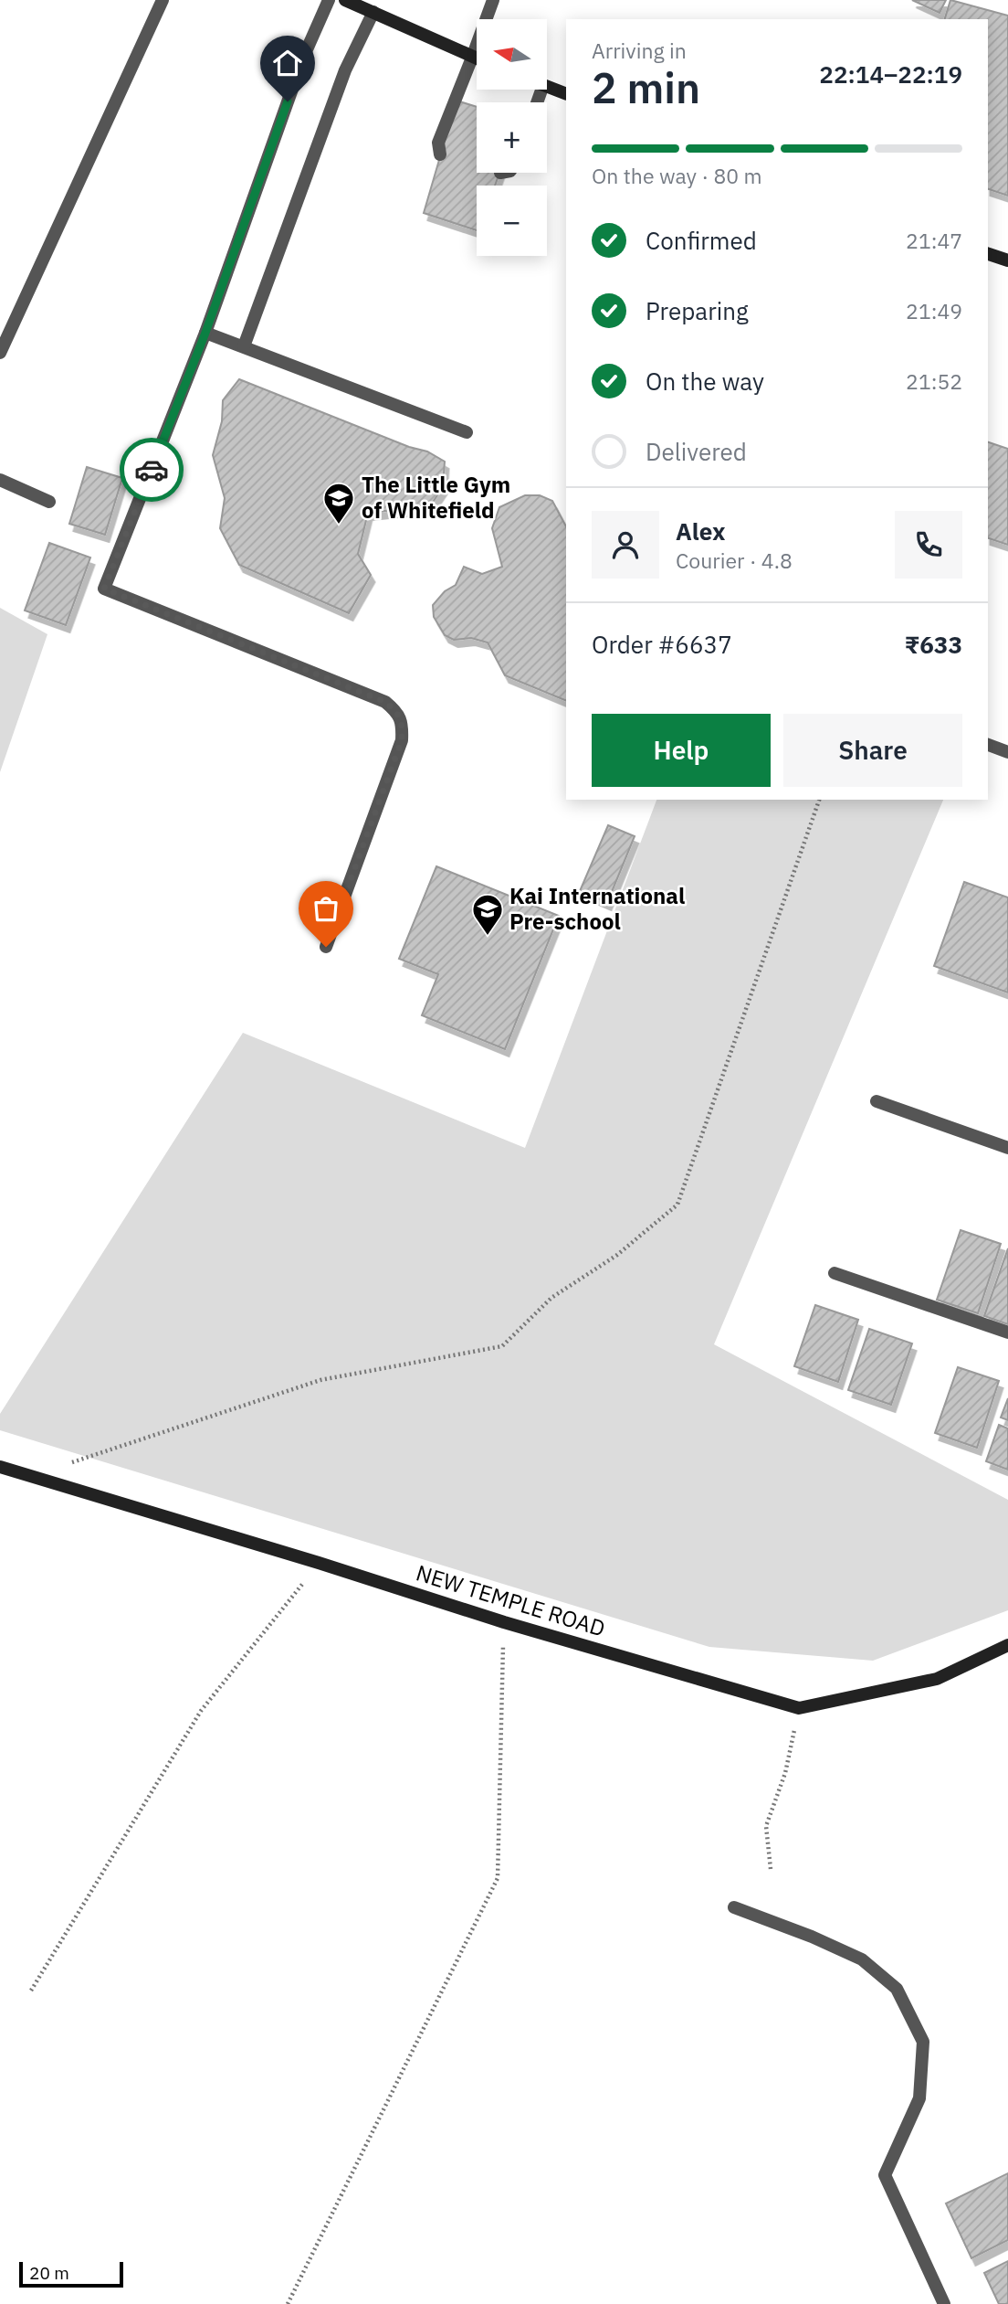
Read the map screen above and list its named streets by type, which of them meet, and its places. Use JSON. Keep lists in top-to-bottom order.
{
  "streets": {
    "street": ["NEW TEMPLE ROAD"]
  },
  "places": {
    "school or university": ["The Little Gym of Whitefield", "Kai International Pre-school"]
  },
  "scale_bar": "20 m",
  "north": "left",
  "page": {
    "map_buttons": ["+", "−"],
    "heading": ["2 min", "Arriving in", "22:14–22:19"],
    "panel": [
      "Alex",
      "Courier · 4.8",
      "Order #6637",
      "₹633"
    ],
    "bar": "On the way · 80 m",
    "list": [
      ["Confirmed", "21:47"],
      ["Preparing", "21:49"],
      ["On the way", "21:52"],
      "Delivered"
    ],
    "buttons": ["Help", "Share"],
    "scale": "20 m"
  }
}
